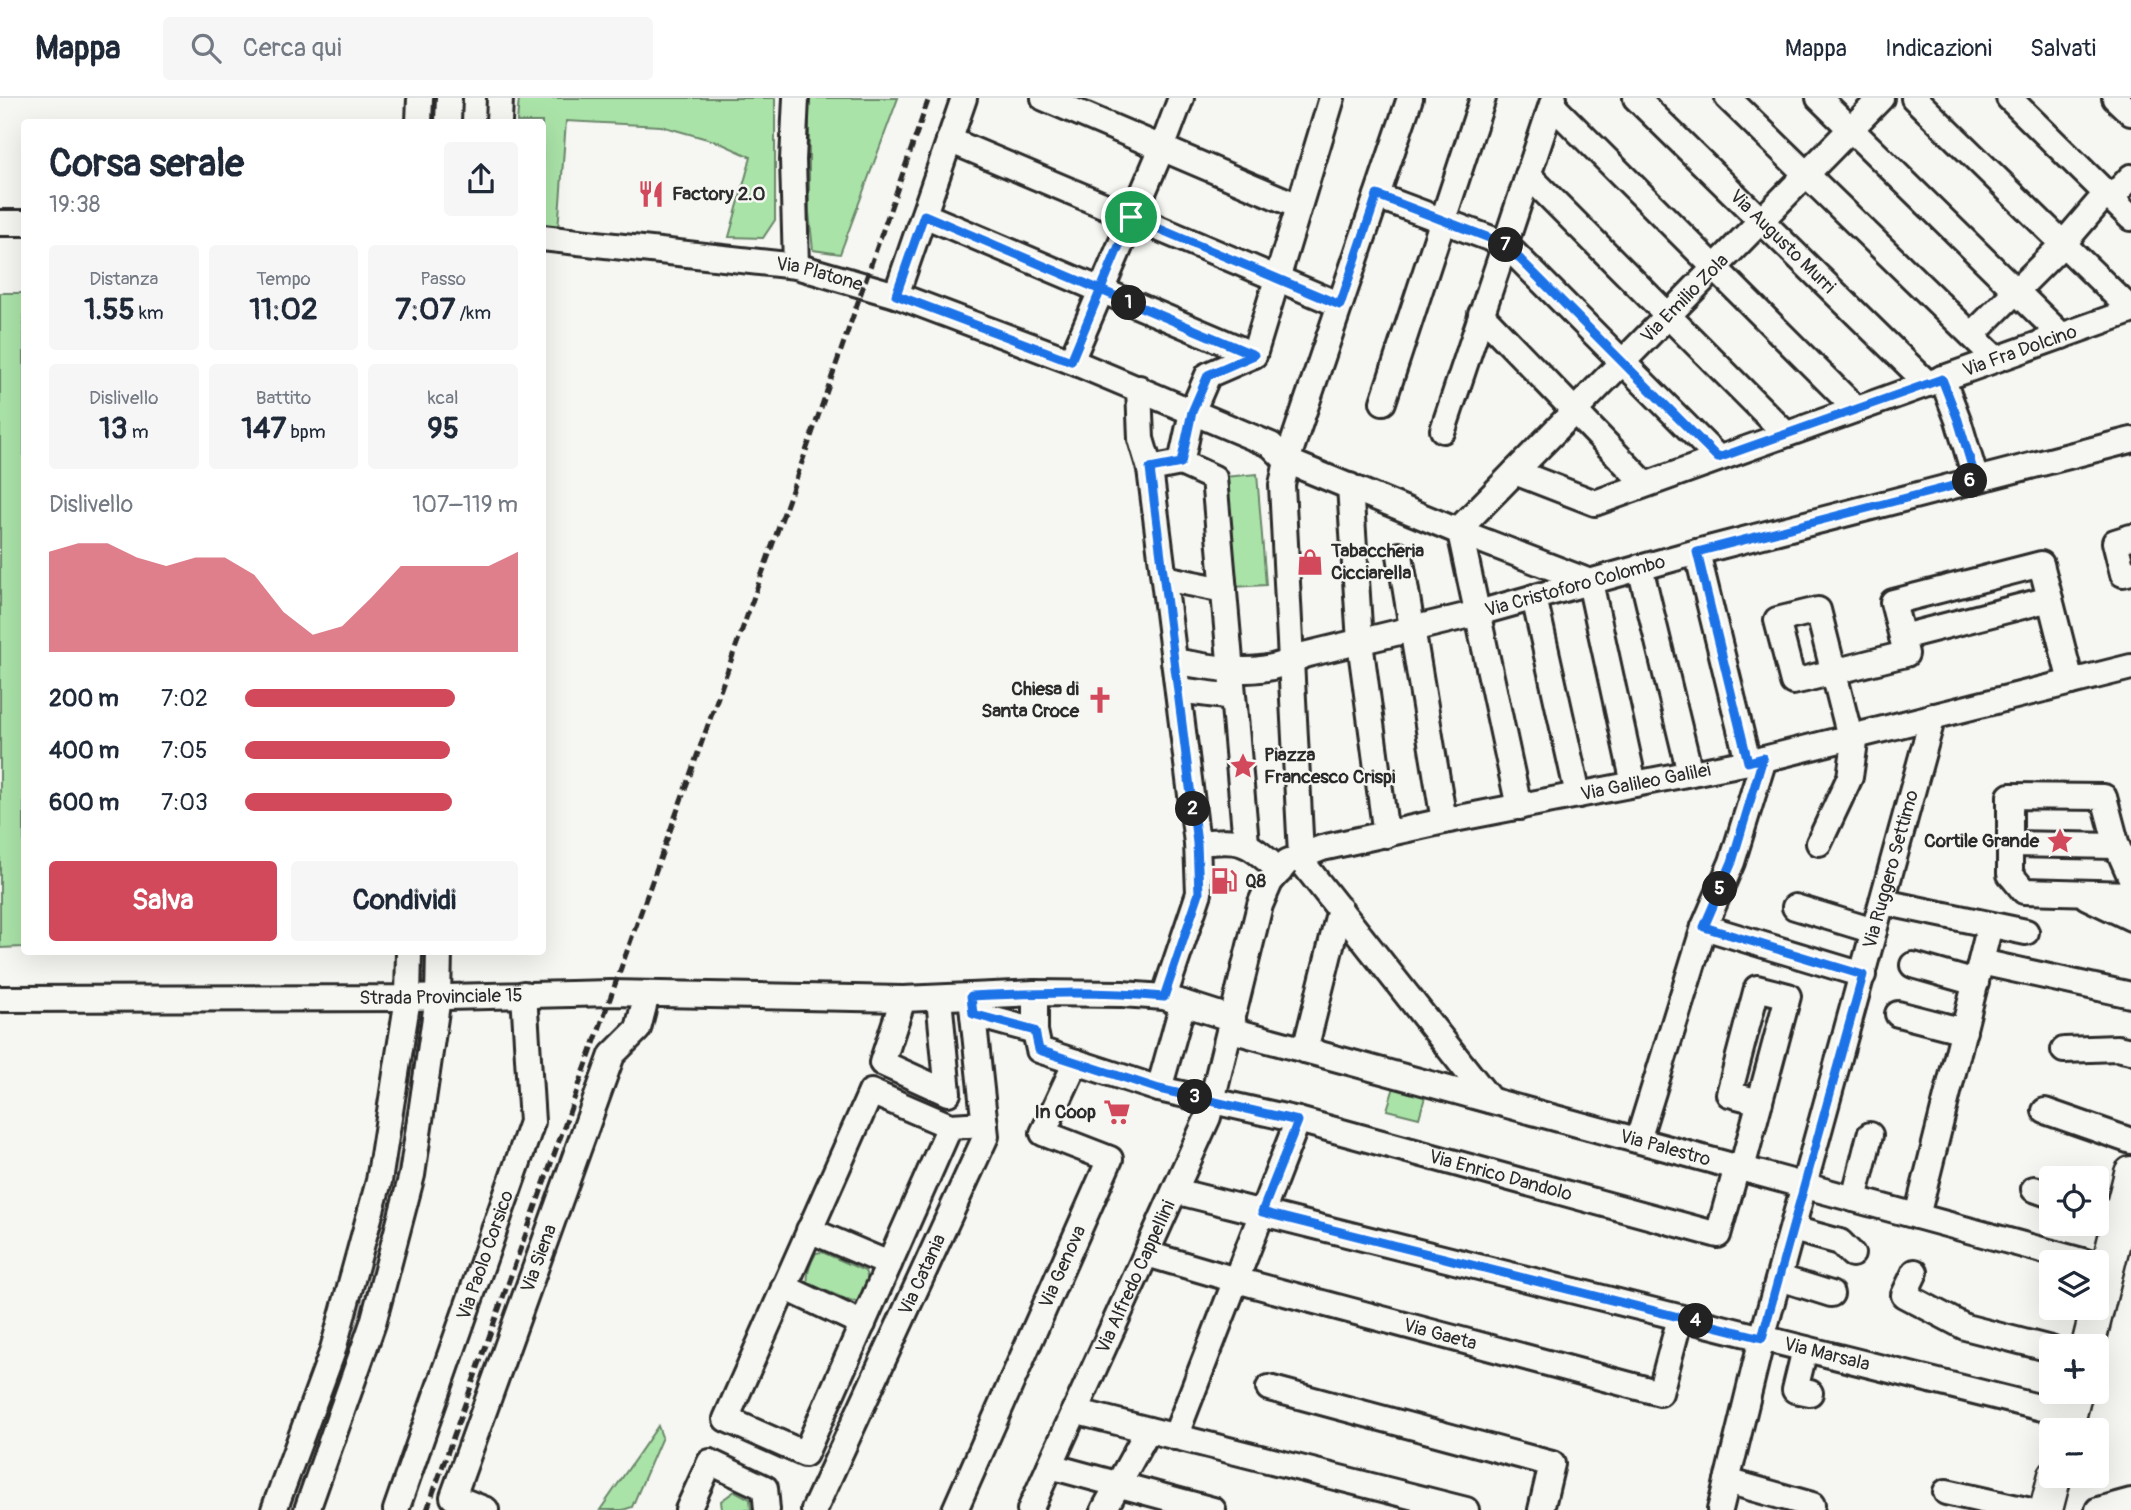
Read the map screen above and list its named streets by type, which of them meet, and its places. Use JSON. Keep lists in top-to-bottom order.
{
  "streets": {
    "street": [
      "Via Augusto Murri",
      "Via Platone",
      "Via Emilio Zola",
      "Via Fra Dolcino",
      "Via Cristoforo Colombo",
      "Via Galileo Galilei",
      "Via Ruggero Settimo",
      "Strada Provinciale 15",
      "Via Palestro",
      "Via Enrico Dandolo",
      "Via Paolo Corsico",
      "Via Siena",
      "Via Genova",
      "Via Catania",
      "Via Alfredo Cappellini",
      "Via Gaeta",
      "Via Marsala"
    ]
  },
  "crossings": [
    ["Via Augusto Murri", "Via Emilio Zola"],
    ["Via Augusto Murri", "Via Fra Dolcino"],
    ["Via Platone", "Via Emilio Zola"],
    ["Via Platone", "Via Cristoforo Colombo"],
    ["Via Emilio Zola", "Via Fra Dolcino"],
    ["Via Galileo Galilei", "Via Ruggero Settimo"],
    ["Via Ruggero Settimo", "Via Palestro"],
    ["Via Ruggero Settimo", "Via Marsala"],
    ["Strada Provinciale 15", "Via Palestro"],
    ["Strada Provinciale 15", "Via Paolo Corsico"],
    ["Strada Provinciale 15", "Via Siena"],
    ["Strada Provinciale 15", "Via Catania"],
    ["Via Palestro", "Via Enrico Dandolo"],
    ["Via Palestro", "Via Alfredo Cappellini"],
    ["Via Enrico Dandolo", "Via Genova"],
    ["Via Enrico Dandolo", "Via Alfredo Cappellini"],
    ["Via Alfredo Cappellini", "Via Gaeta"],
    ["Via Alfredo Cappellini", "Via Marsala"],
    ["Via Gaeta", "Via Marsala"]
  ],
  "places": {
    "restaurant": ["Factory 2.0"],
    "shop": ["Tabaccheria Cicciarella"],
    "church": ["Chiesa di Santa Croce"],
    "place": ["Piazza Francesco Crispi", "Cortile Grande"],
    "fuel station": ["Q8"],
    "supermarket": ["In Coop"]
  },
  "page": {
    "header": "Mappa",
    "search": "Cerca qui",
    "nav": ["Mappa", "Indicazioni", "Salvati"],
    "heading": ["Corsa serale", "19:38"],
    "pins": [
      "7",
      "1",
      "6",
      "2",
      "5",
      "3",
      "4"
    ],
    "stats": [
      ["Distanza", "1.55 km"],
      ["Tempo", "11:02"],
      ["Passo", "7:07 /km"],
      ["Dislivello", "13 m"],
      ["Battito", "147 bpm"],
      ["kcal", "95"]
    ],
    "chart": ["Dislivello", "107–119 m"],
    "list": [
      {
        "name": "200 m",
        "note": "7:02"
      },
      {
        "name": "400 m",
        "note": "7:05"
      },
      {
        "name": "600 m",
        "note": "7:03"
      }
    ],
    "buttons": ["Salva", "Condividi"],
    "map_buttons": ["+", "−"]
  }
}
